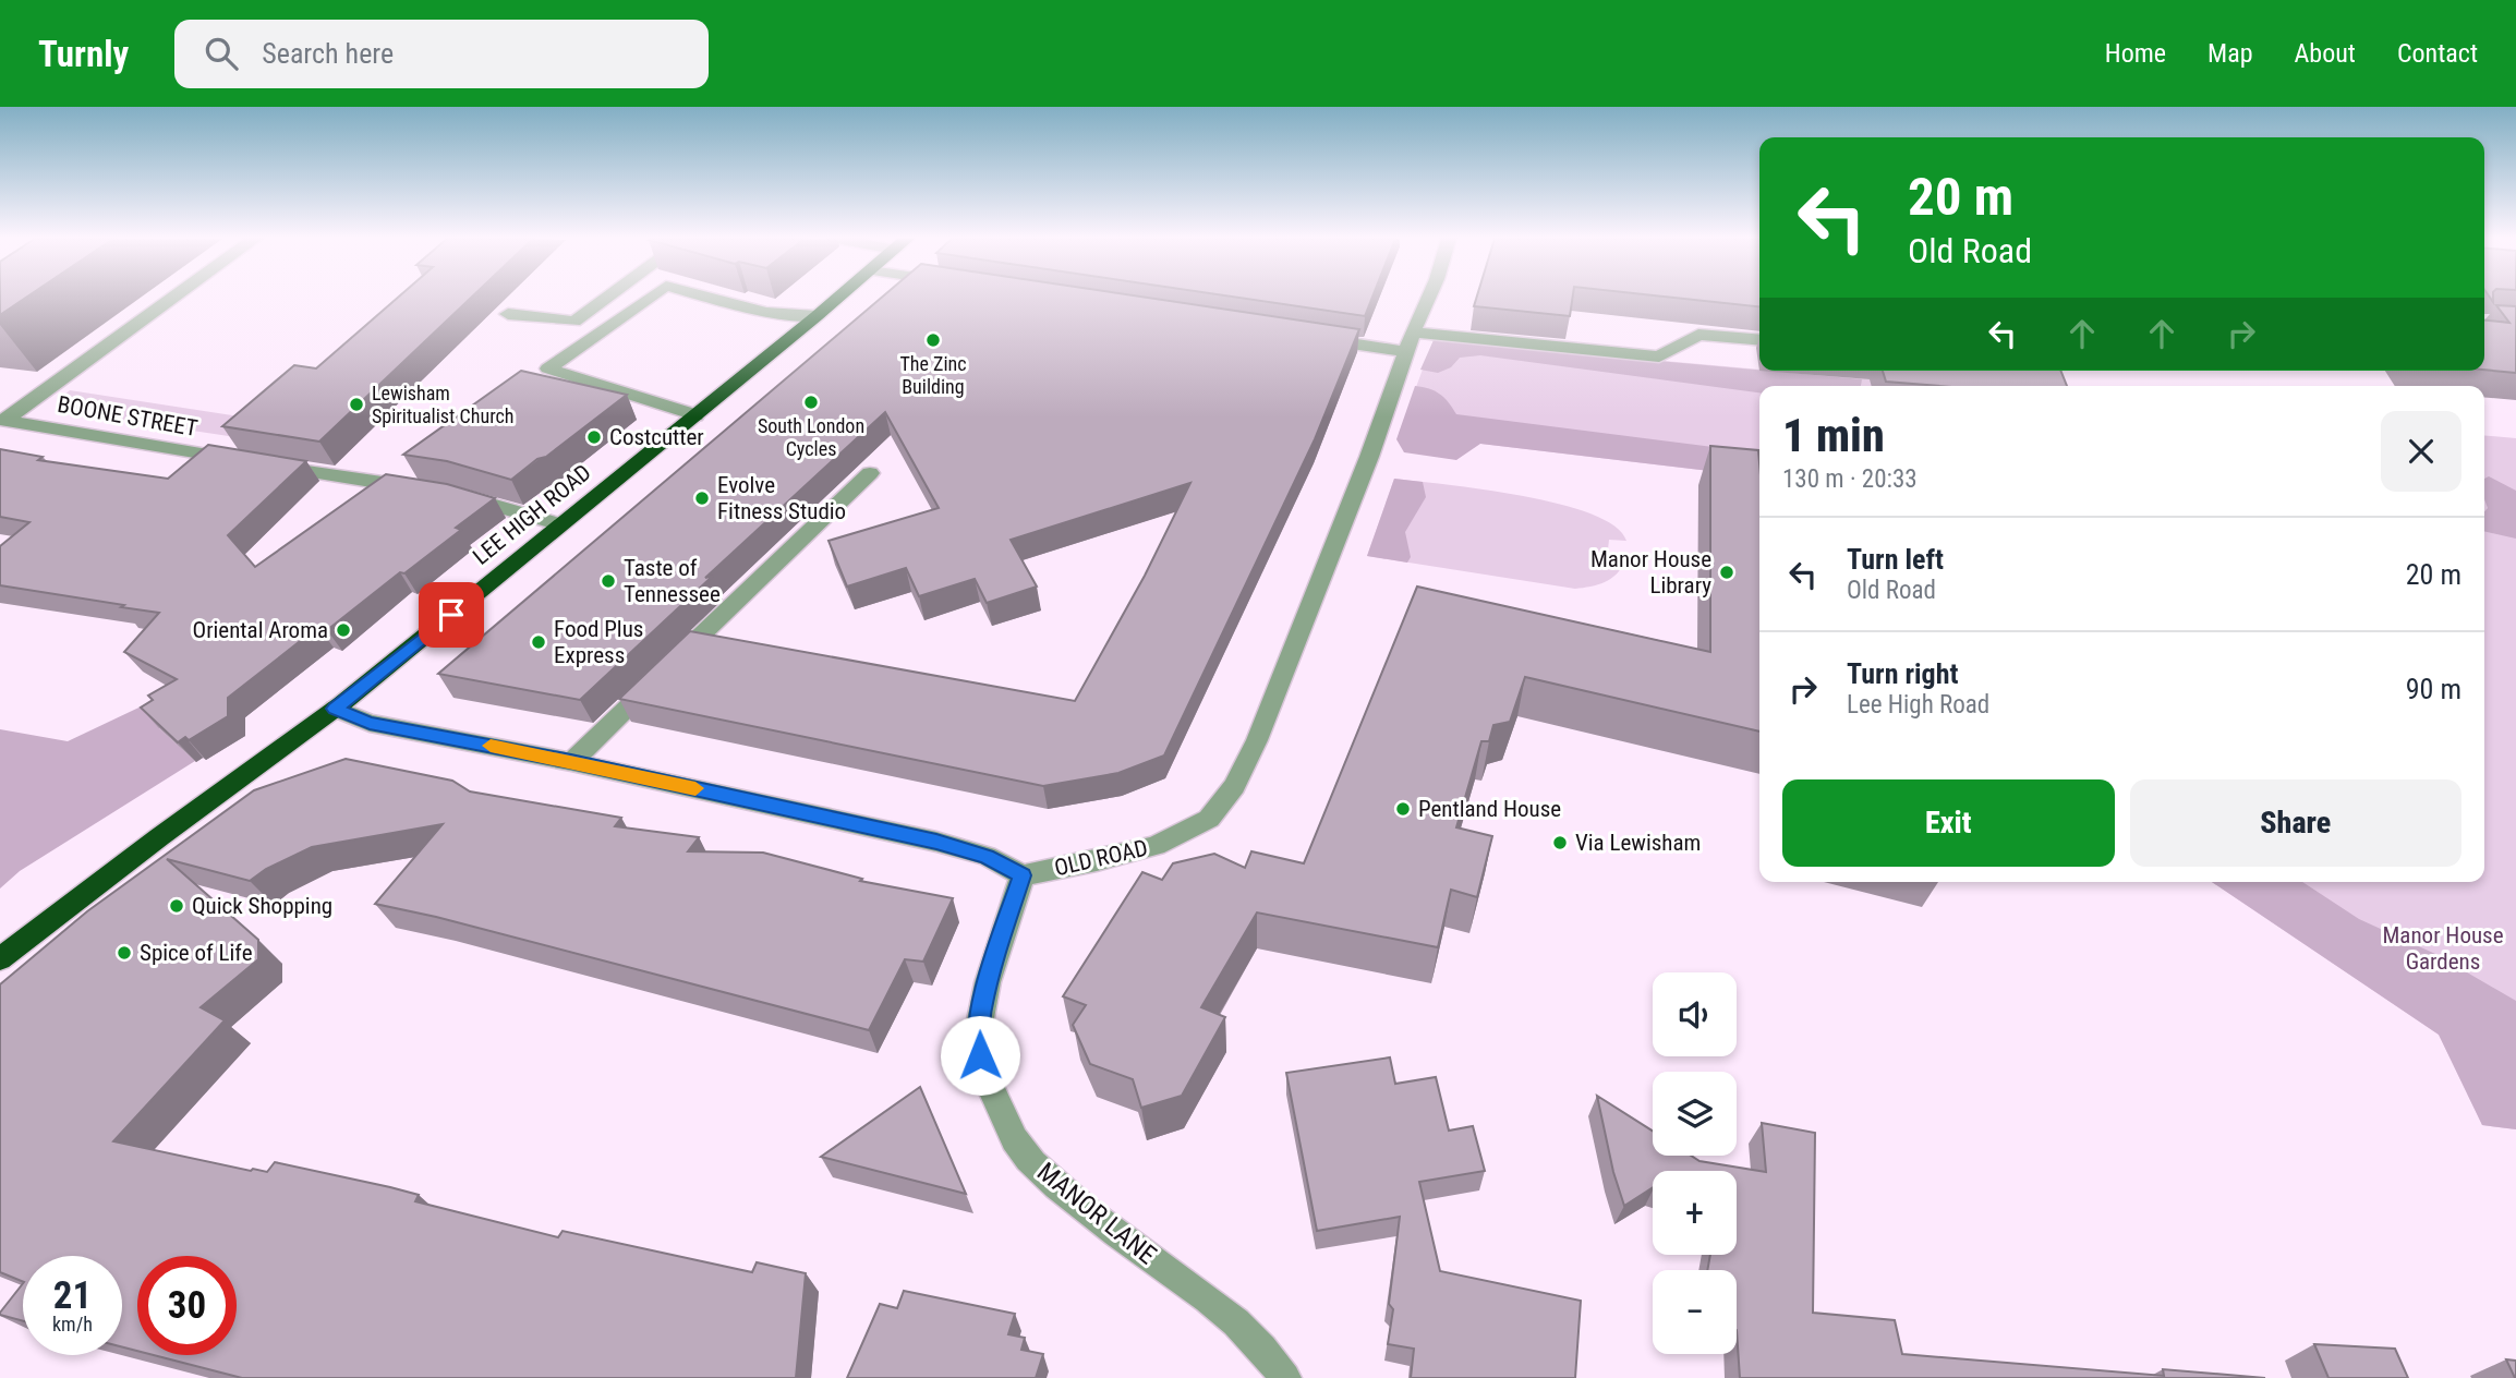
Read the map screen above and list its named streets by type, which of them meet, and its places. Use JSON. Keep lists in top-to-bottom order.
{
  "streets": {
    "highway": ["LEE HIGH ROAD"],
    "street": ["BOONE STREET", "OLD ROAD", "MANOR LANE"]
  },
  "crossings": [
    ["LEE HIGH ROAD", "OLD ROAD"],
    ["OLD ROAD", "MANOR LANE"]
  ],
  "parks": ["Manor House Gardens"],
  "places": [
    "The Zinc Building",
    "South London Cycles",
    "Lewisham Spiritualist Church",
    "Costcutter",
    "Evolve Fitness Studio",
    "Manor House Library",
    "Taste of Tennessee",
    "Oriental Aroma",
    "Food Plus Express",
    "Pentland House",
    "Via Lewisham",
    "Quick Shopping",
    "Spice of Life"
  ],
  "page": {
    "header": "Turnly",
    "search": "Search here",
    "nav": [
      "Home",
      "Map",
      "About",
      "Contact"
    ],
    "turn": ["20 m", "Old Road"],
    "heading": ["1 min", "130 m · 20:33"],
    "list": [
      {
        "name": "Turn left",
        "note": "Old Road",
        "value": "20 m"
      },
      {
        "name": "Turn right",
        "note": "Lee High Road",
        "value": "90 m"
      }
    ],
    "buttons": ["Exit", "Share"],
    "map_buttons": ["+", "−"],
    "speed": "21 km/h",
    "limit": "30"
  }
}
